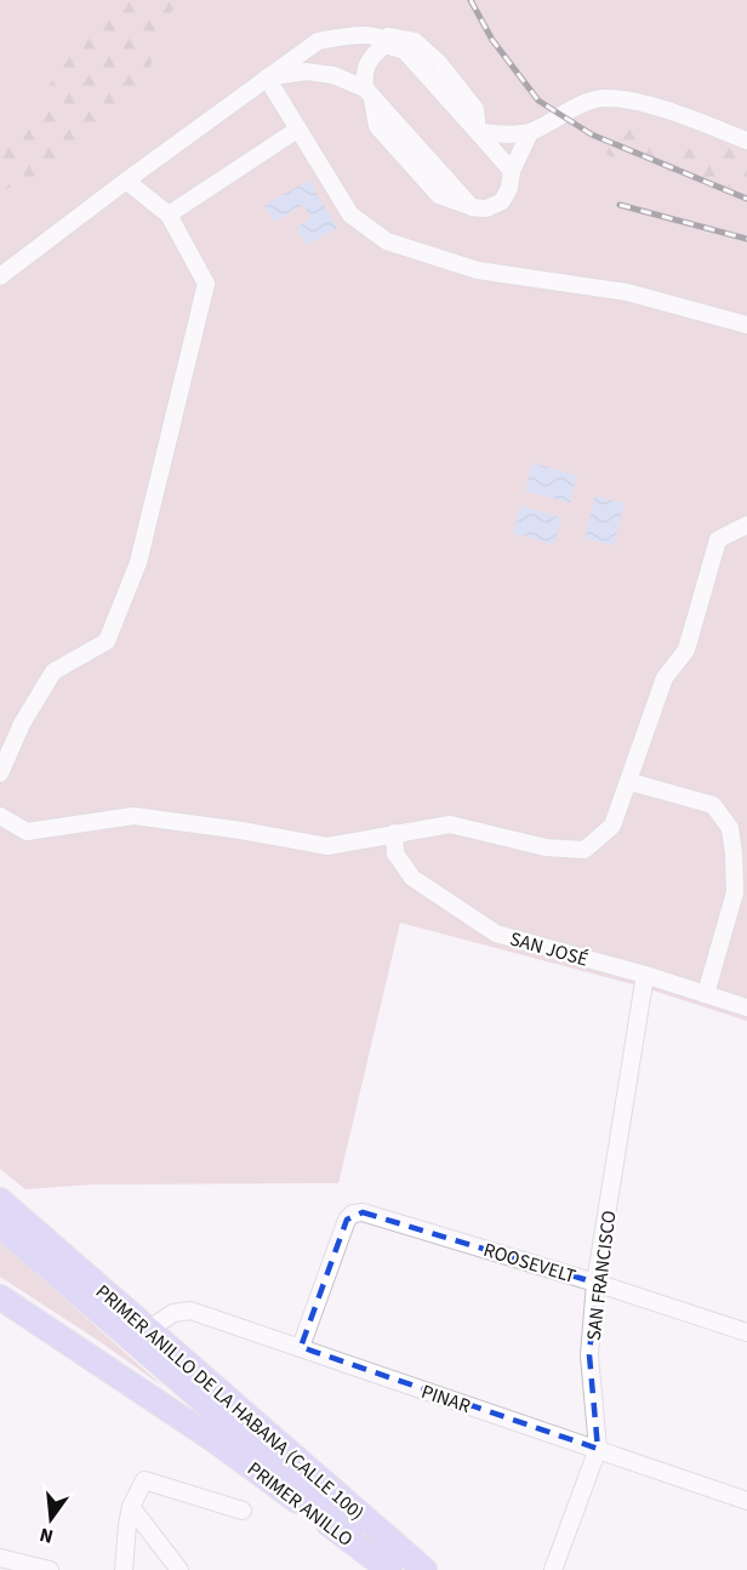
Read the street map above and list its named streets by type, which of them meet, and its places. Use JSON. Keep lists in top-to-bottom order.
{
  "streets": {
    "highway": ["PRIMER ANILLO DE LA HABANA (CALLE 100)", "PRIMER ANILLO"],
    "street": [
      "SAN JOSÉ",
      "ROOSEVELT",
      "SAN FRANCISCO",
      "PINAR"
    ]
  },
  "crossings": [
    ["SAN JOSÉ", "SAN FRANCISCO"],
    ["ROOSEVELT", "SAN FRANCISCO"],
    ["ROOSEVELT", "PINAR"],
    ["SAN FRANCISCO", "PINAR"],
    ["PINAR", "PRIMER ANILLO DE LA HABANA (CALLE 100)"]
  ],
  "north": "bottom"
}
